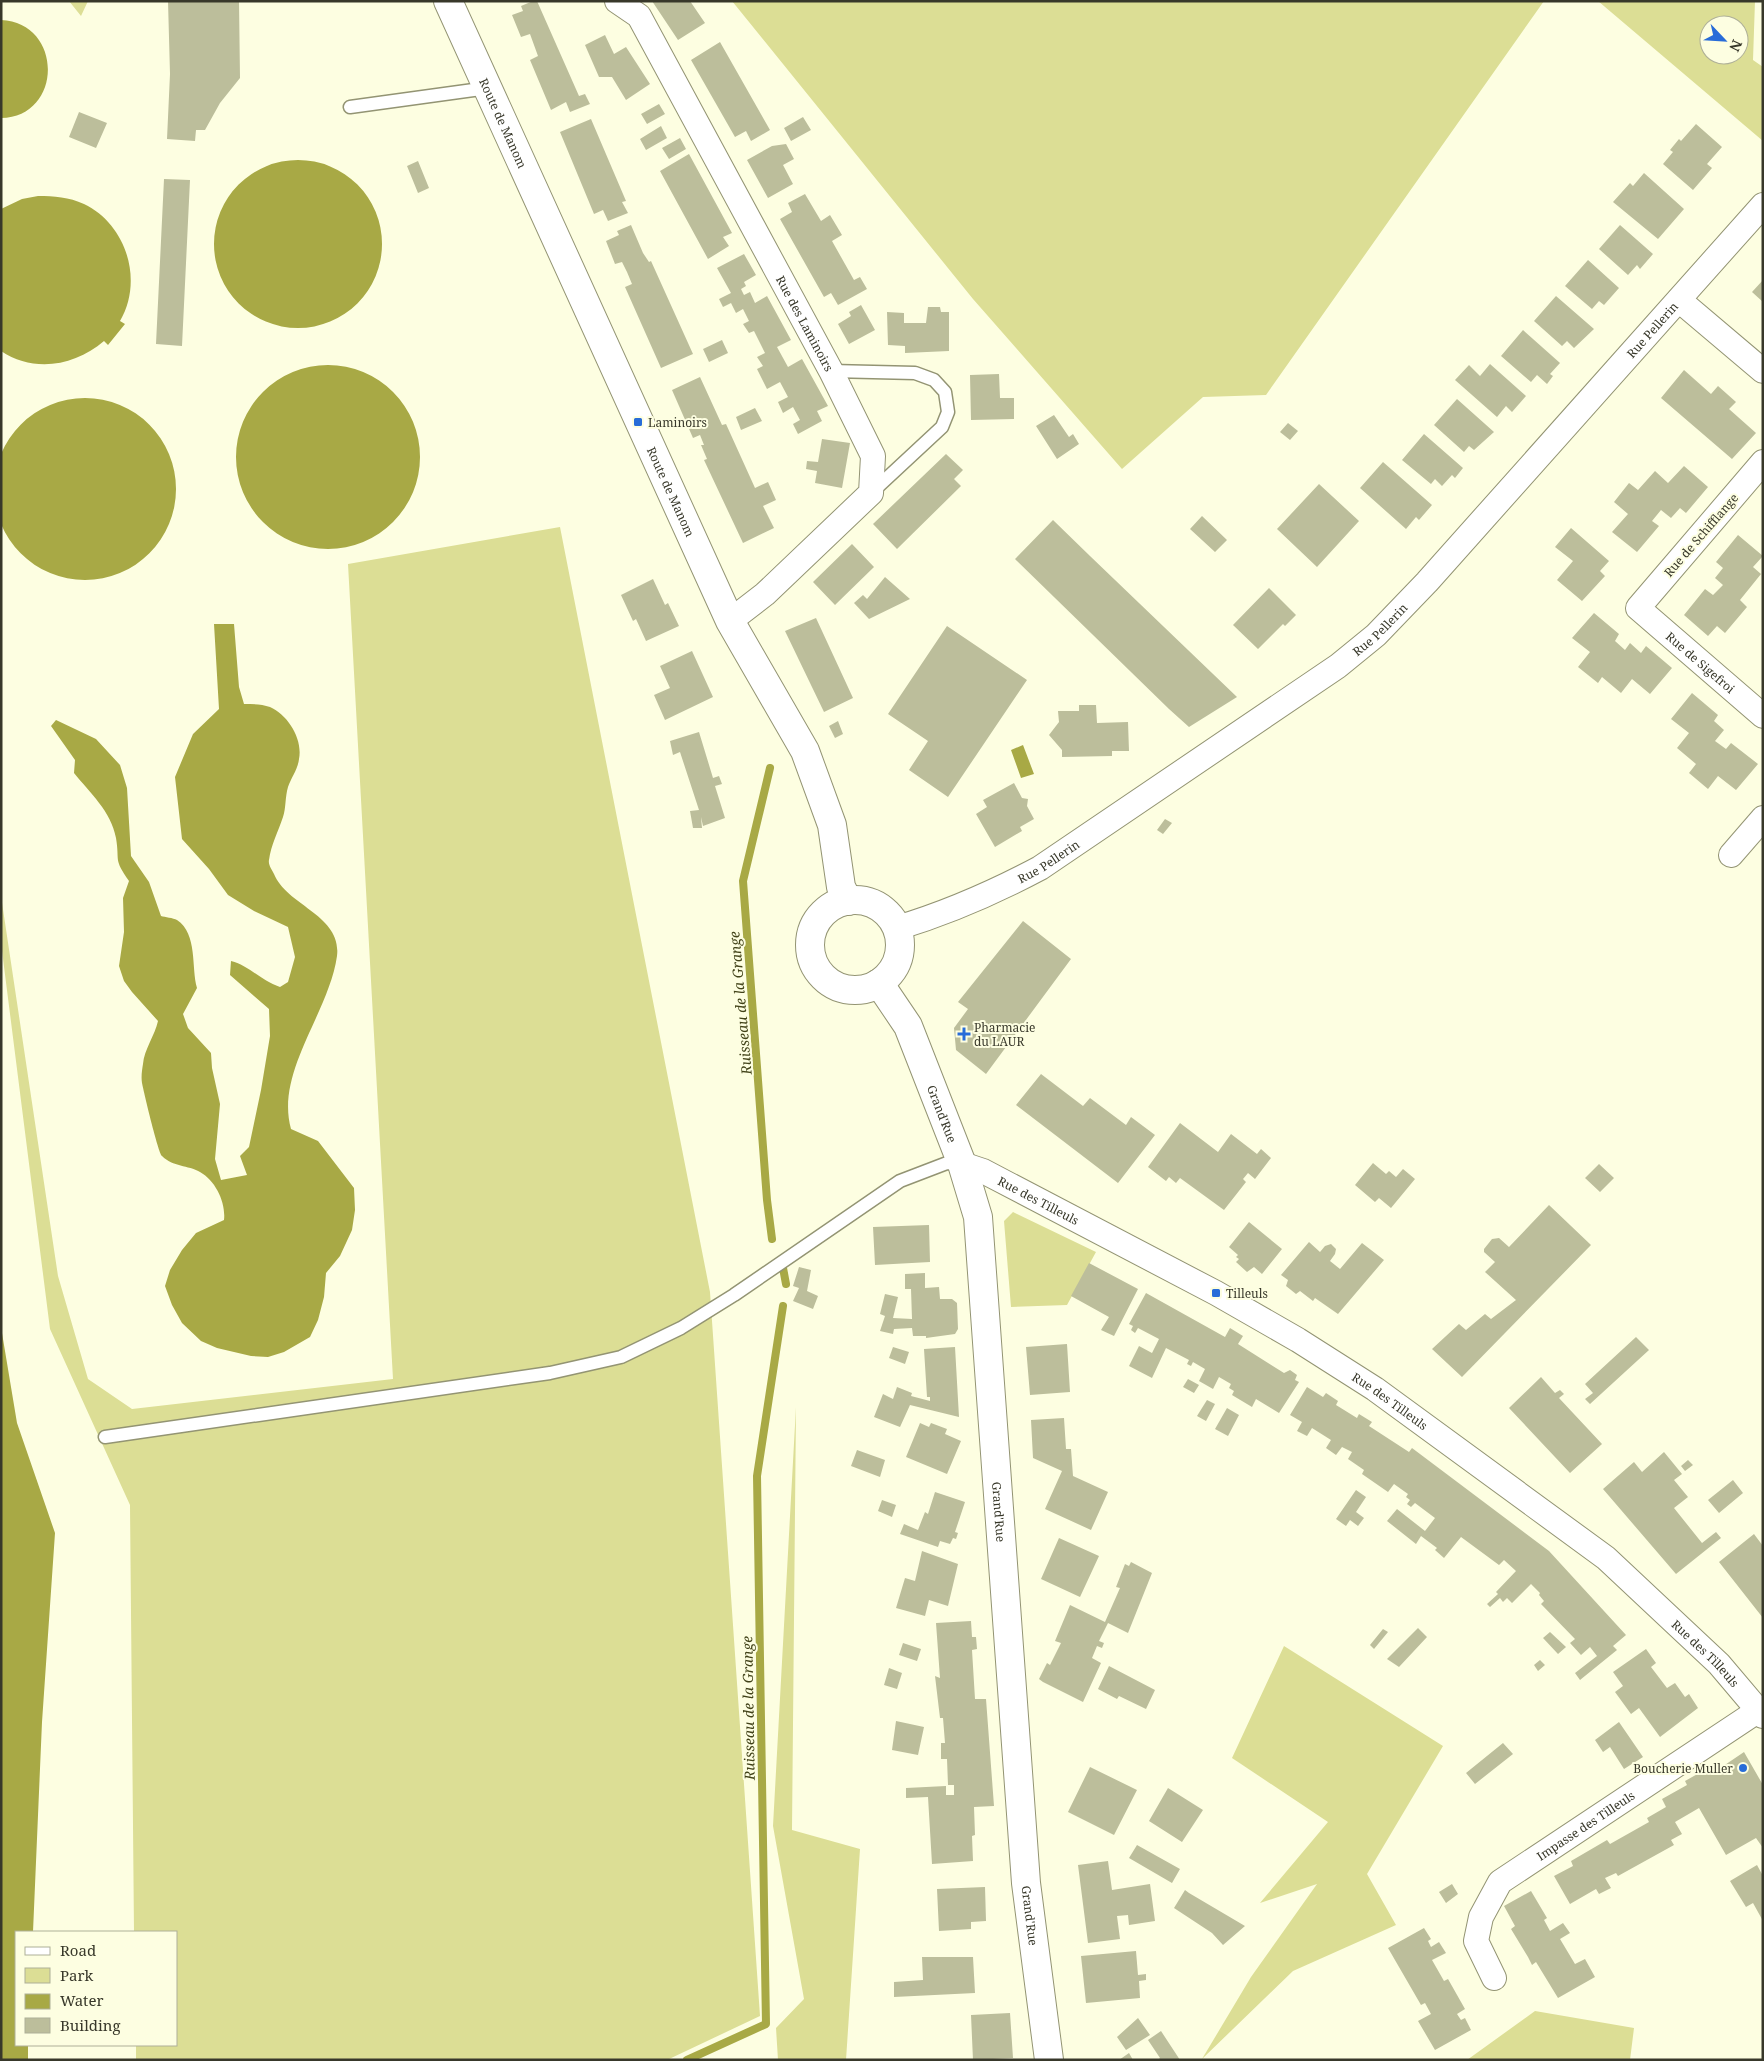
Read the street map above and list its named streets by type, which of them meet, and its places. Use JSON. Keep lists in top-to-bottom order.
{
  "streets": {
    "street": [
      "Route de Manom",
      "Rue des Laminoirs",
      "Rue Pellerin",
      "Rue de Schifflange",
      "Rue de Sigefroi",
      "Grand'Rue",
      "Rue des Tilleuls",
      "Impasse des Tilleuls"
    ]
  },
  "crossings": [
    ["Route de Manom", "Rue Pellerin"],
    ["Route de Manom", "Grand'Rue"],
    ["Rue Pellerin", "Grand'Rue"],
    ["Rue de Schifflange", "Rue de Sigefroi"],
    ["Grand'Rue", "Rue des Tilleuls"],
    ["Rue des Tilleuls", "Impasse des Tilleuls"]
  ],
  "water": ["Ruisseau de la Grange"],
  "places": {
    "transit": ["Laminoirs", "Tilleuls"],
    "health": ["Pharmacie du LAUR"],
    "other": ["Boucherie Muller"]
  },
  "legend": [
    "Road",
    "Park",
    "Water",
    "Building"
  ],
  "north": "bottom right"
}
